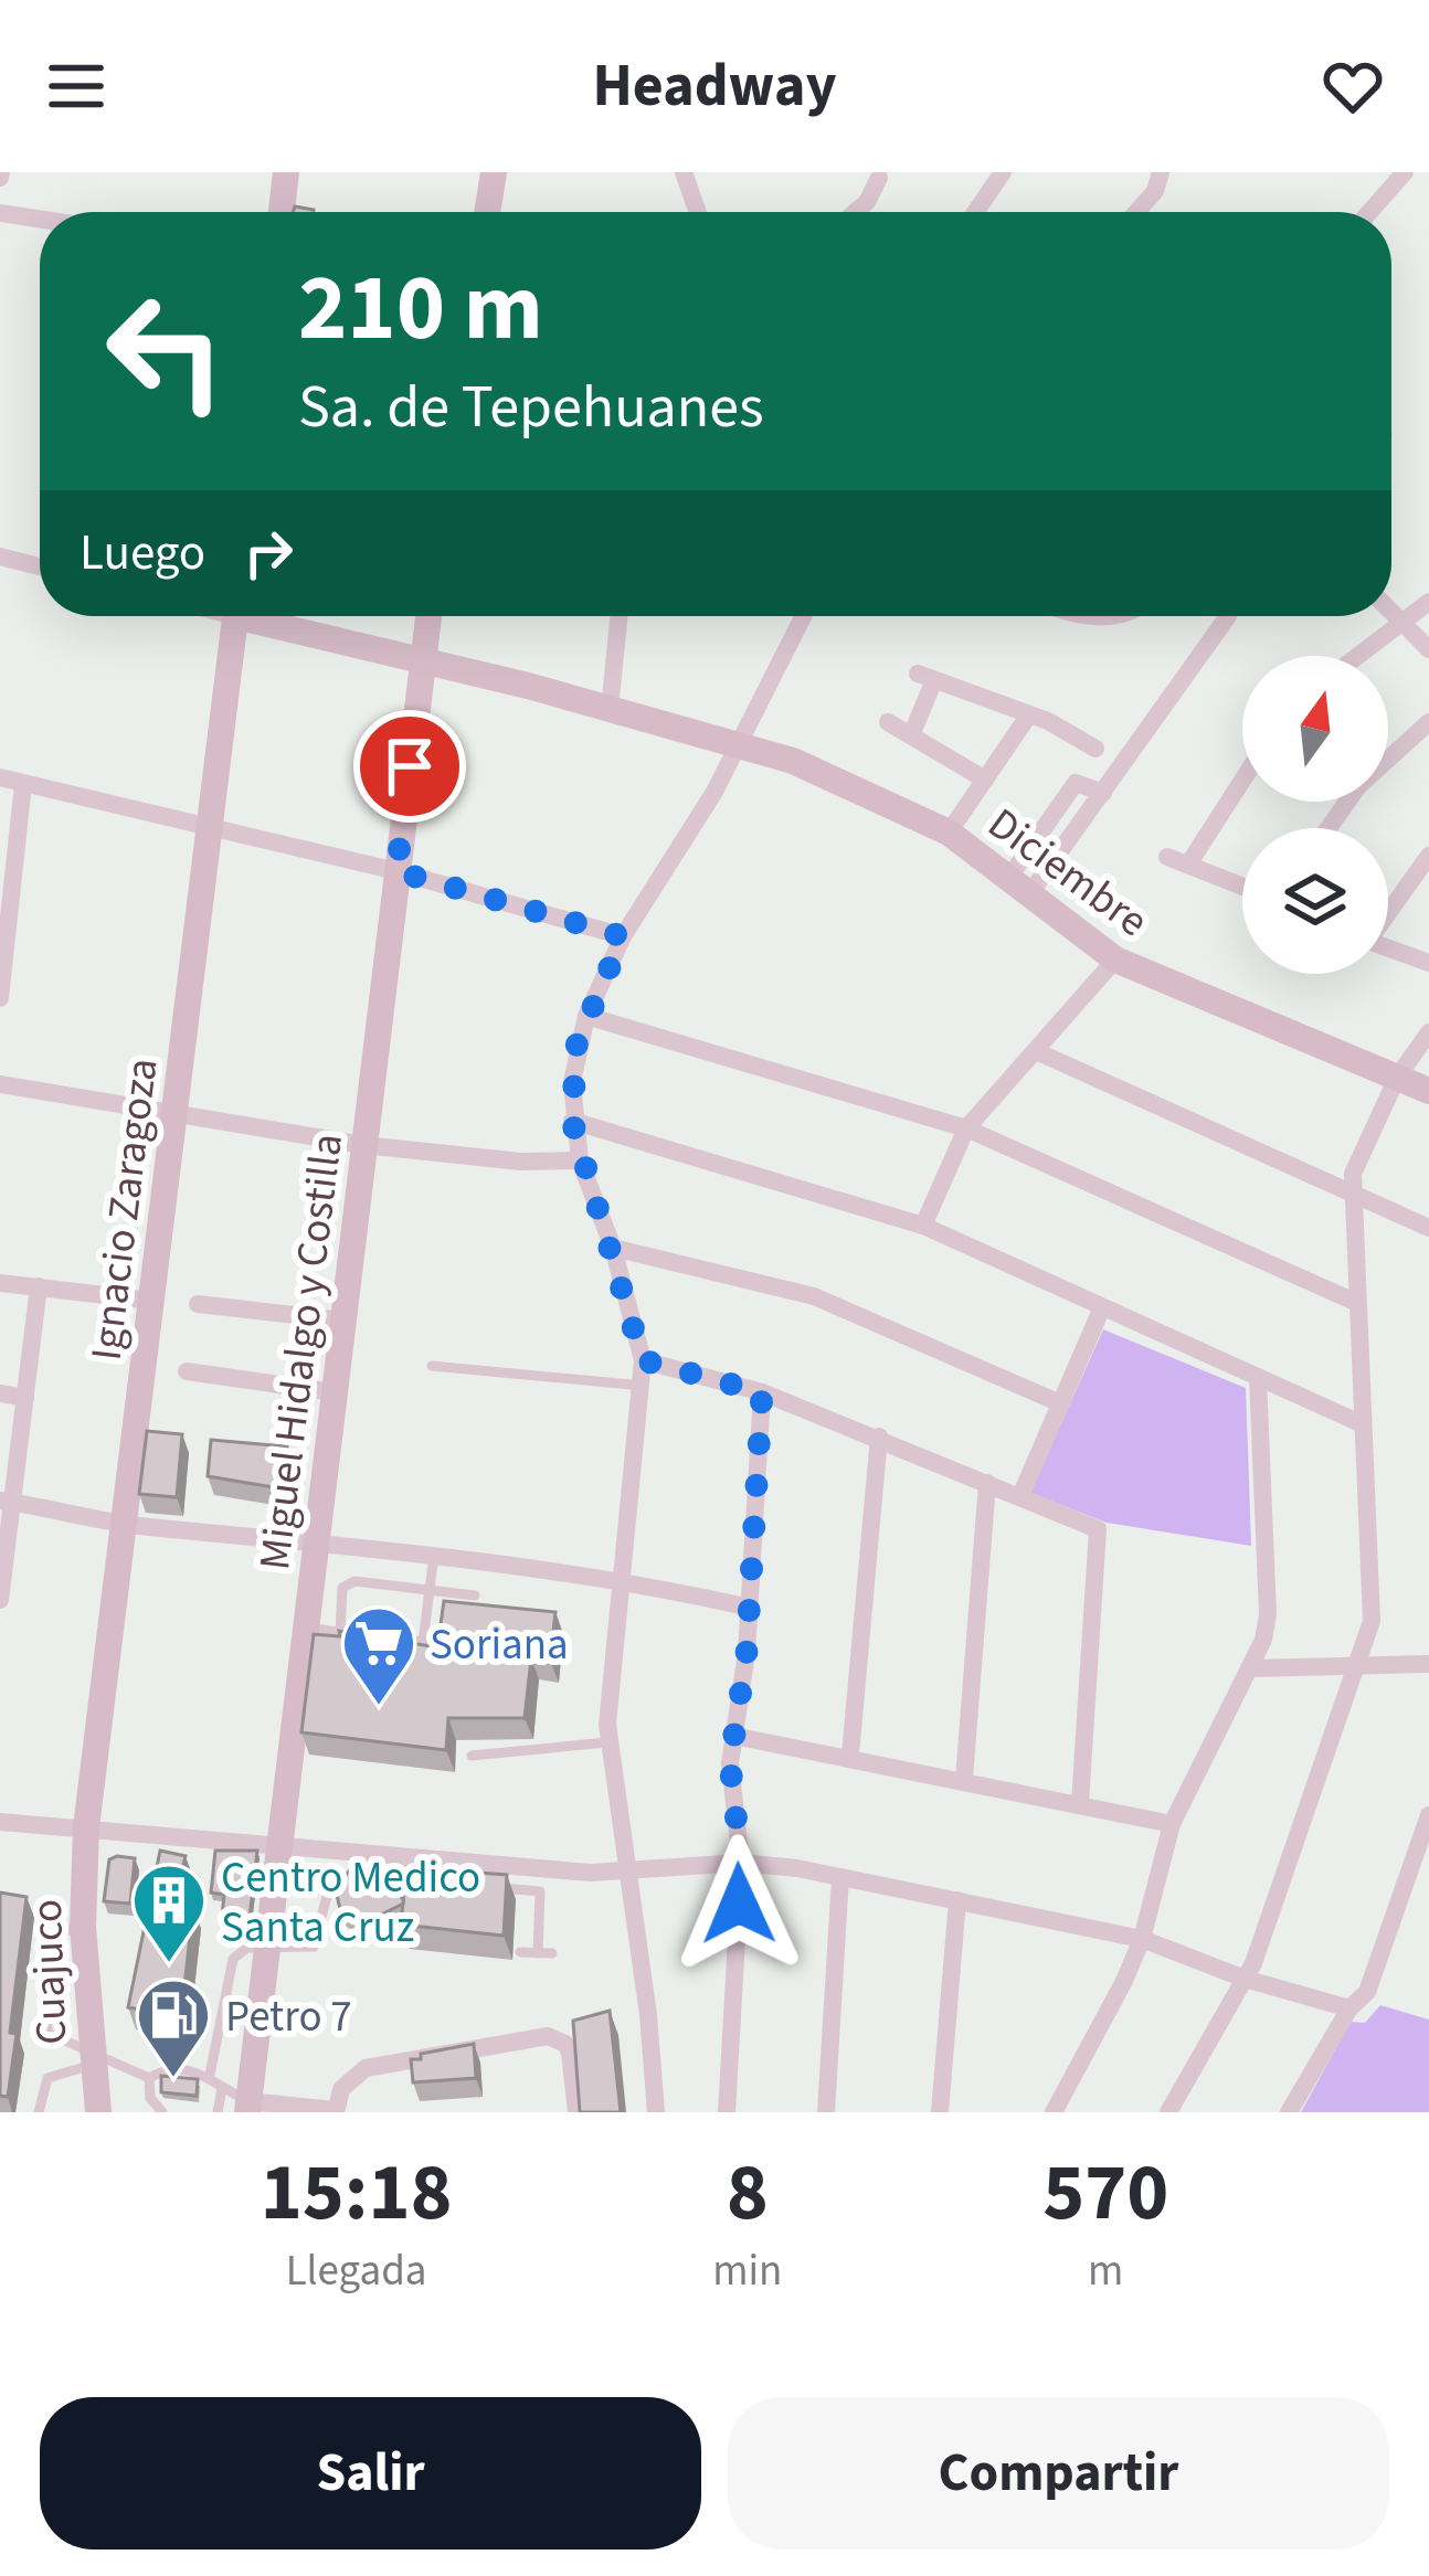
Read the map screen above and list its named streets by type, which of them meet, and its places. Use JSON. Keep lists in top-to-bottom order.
{
  "streets": {
    "main road": [
      "Diciembre",
      "Ignacio Zaragoza",
      "Miguel Hidalgo y Costilla",
      "Cuajuco"
    ]
  },
  "crossings": [
    ["Diciembre", "Miguel Hidalgo y Costilla"],
    ["Ignacio Zaragoza", "Cuajuco"]
  ],
  "places": {
    "supermarket": ["Soriana"],
    "building": ["Centro Medico Santa Cruz"],
    "fuel station": ["Petro 7"]
  },
  "north": "top",
  "page": {
    "header": "Headway",
    "turn": ["210 m", "Sa. de Tepehuanes"],
    "then": "Luego",
    "eta": [
      "15:18",
      "Llegada",
      "8",
      "min",
      "570",
      "m"
    ],
    "buttons": ["Salir", "Compartir"]
  }
}
